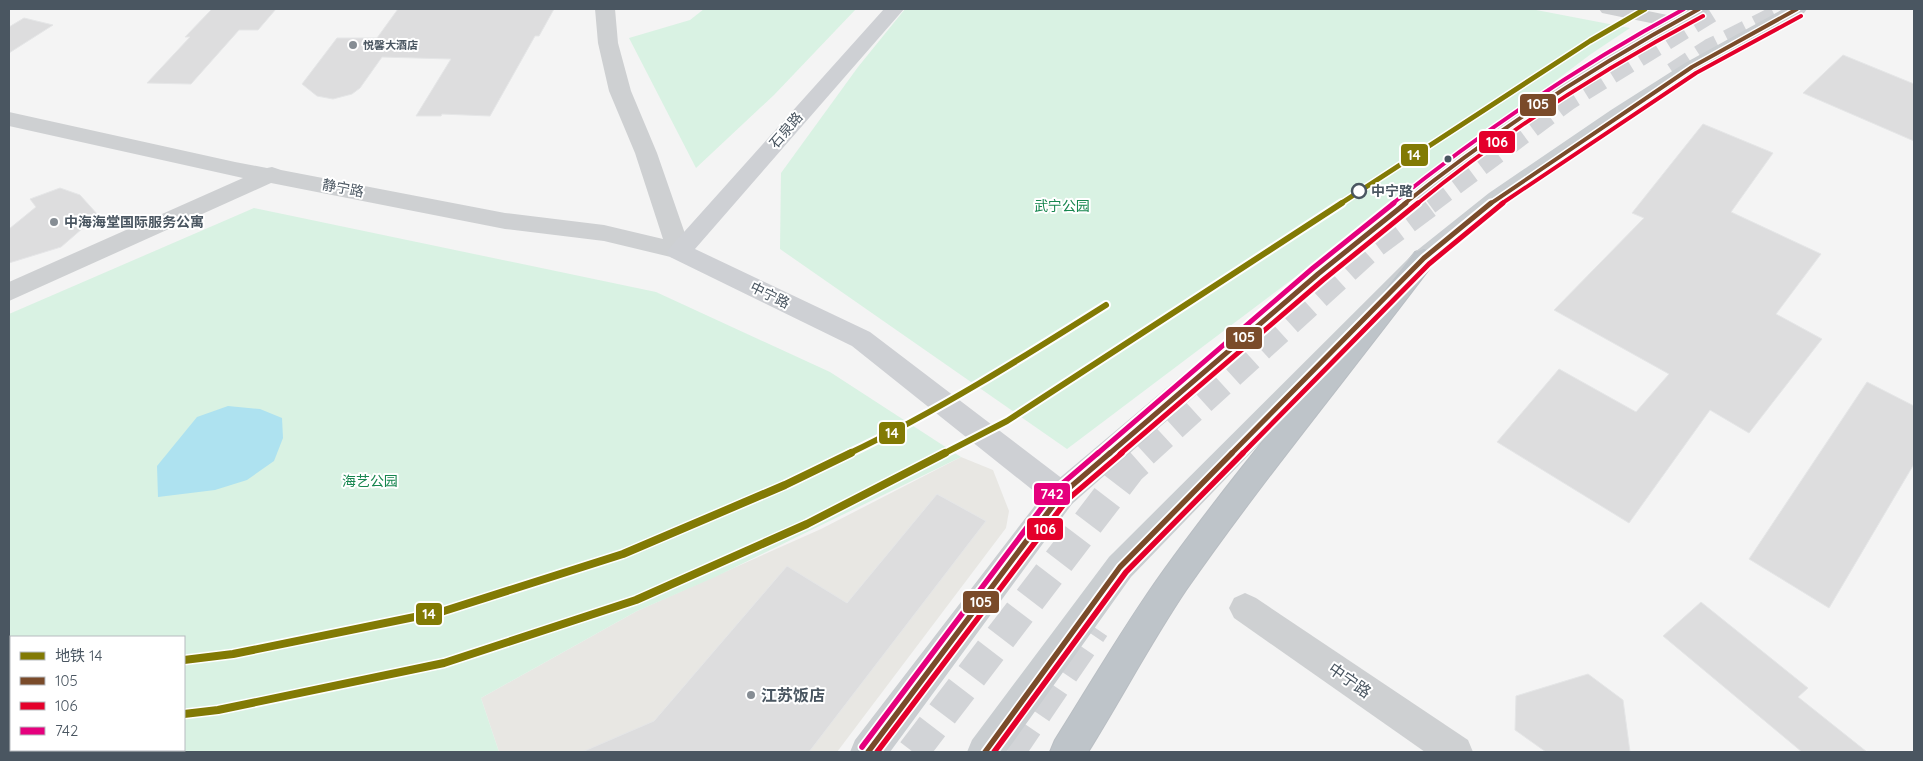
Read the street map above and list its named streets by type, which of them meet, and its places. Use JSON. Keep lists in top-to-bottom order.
{
  "streets": {
    "street": ["石泉路", "静宁路", "中宁路"]
  },
  "crossings": [
    ["石泉路", "静宁路"],
    ["石泉路", "中宁路"],
    ["静宁路", "中宁路"]
  ],
  "parks": ["武宁公园", "海艺公园"],
  "places": [
    "悦馨大酒店",
    "中宁路",
    "中海海堂国际服务公寓",
    "江苏饭店"
  ],
  "lines": [
    "metro line 14",
    "transit line 105",
    "transit line 742",
    "transit line 106"
  ],
  "legend": [
    "地铁 14",
    "105",
    "106",
    "742"
  ]
}
